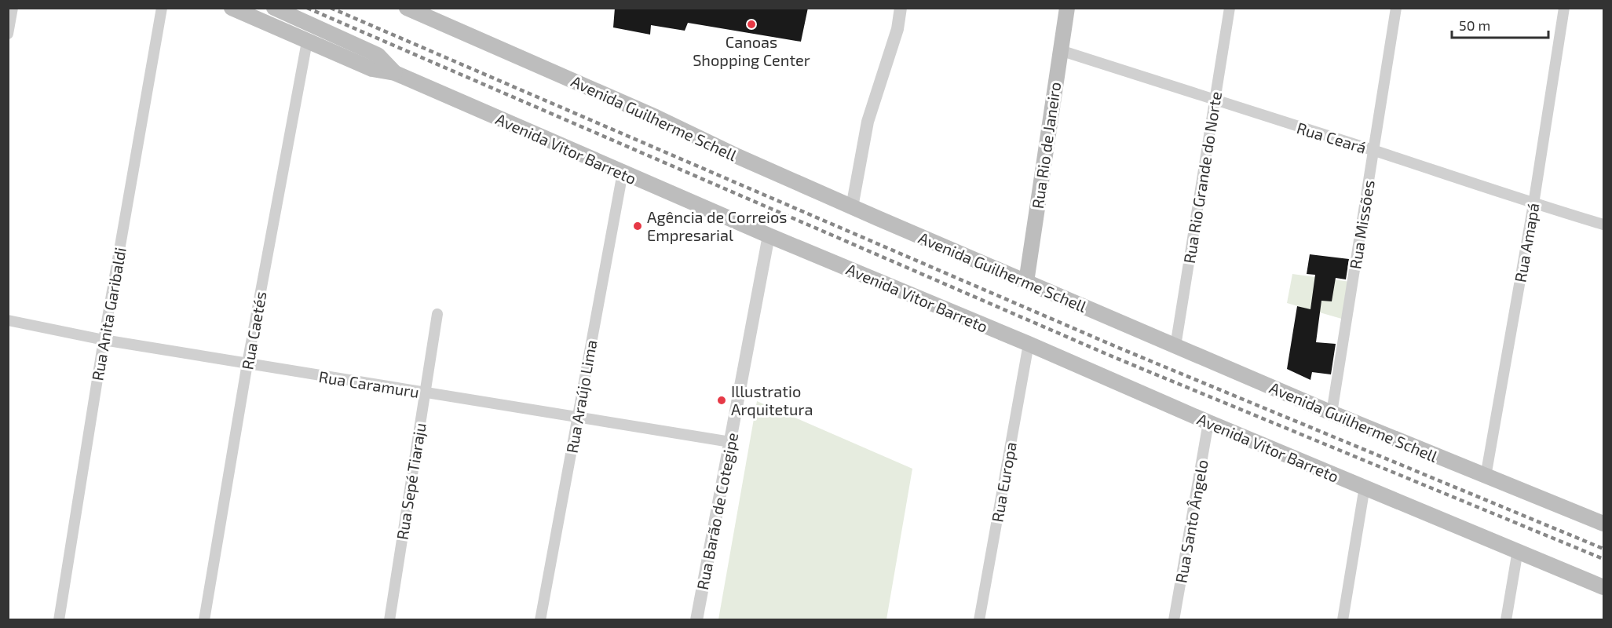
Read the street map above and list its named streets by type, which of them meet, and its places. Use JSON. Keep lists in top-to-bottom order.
{
  "streets": {
    "main road": ["Avenida Guilherme Schell", "Rua Rio de Janeiro", "Avenida Vitor Barreto"],
    "street": [
      "Rua Ceará",
      "Rua Rio Grande do Norte",
      "Rua Missões",
      "Rua Amapá",
      "Rua Anita Garibaldi",
      "Rua Caetés",
      "Rua Caramuru",
      "Rua Araújo Lima",
      "Rua Sepé Tiaraju",
      "Rua Europa",
      "Rua Barão de Cotegipe",
      "Rua Santo Ângelo"
    ]
  },
  "crossings": [
    ["Avenida Guilherme Schell", "Rua Rio de Janeiro"],
    ["Avenida Guilherme Schell", "Rua Rio Grande do Norte"],
    ["Avenida Guilherme Schell", "Rua Missões"],
    ["Avenida Guilherme Schell", "Rua Amapá"],
    ["Rua Ceará", "Rua Rio de Janeiro"],
    ["Rua Ceará", "Rua Rio Grande do Norte"],
    ["Rua Ceará", "Rua Missões"],
    ["Rua Ceará", "Rua Amapá"],
    ["Avenida Vitor Barreto", "Rua Caetés"],
    ["Avenida Vitor Barreto", "Rua Araújo Lima"],
    ["Avenida Vitor Barreto", "Rua Europa"],
    ["Avenida Vitor Barreto", "Rua Barão de Cotegipe"],
    ["Avenida Vitor Barreto", "Rua Santo Ângelo"],
    ["Rua Anita Garibaldi", "Rua Caramuru"],
    ["Rua Caetés", "Rua Caramuru"],
    ["Rua Caramuru", "Rua Araújo Lima"],
    ["Rua Caramuru", "Rua Sepé Tiaraju"],
    ["Rua Caramuru", "Rua Barão de Cotegipe"]
  ],
  "places": ["Canoas Shopping Center", "Agência de Correios Empresarial", "Illustratio Arquitetura"],
  "scale_bar": "50 m"
}
